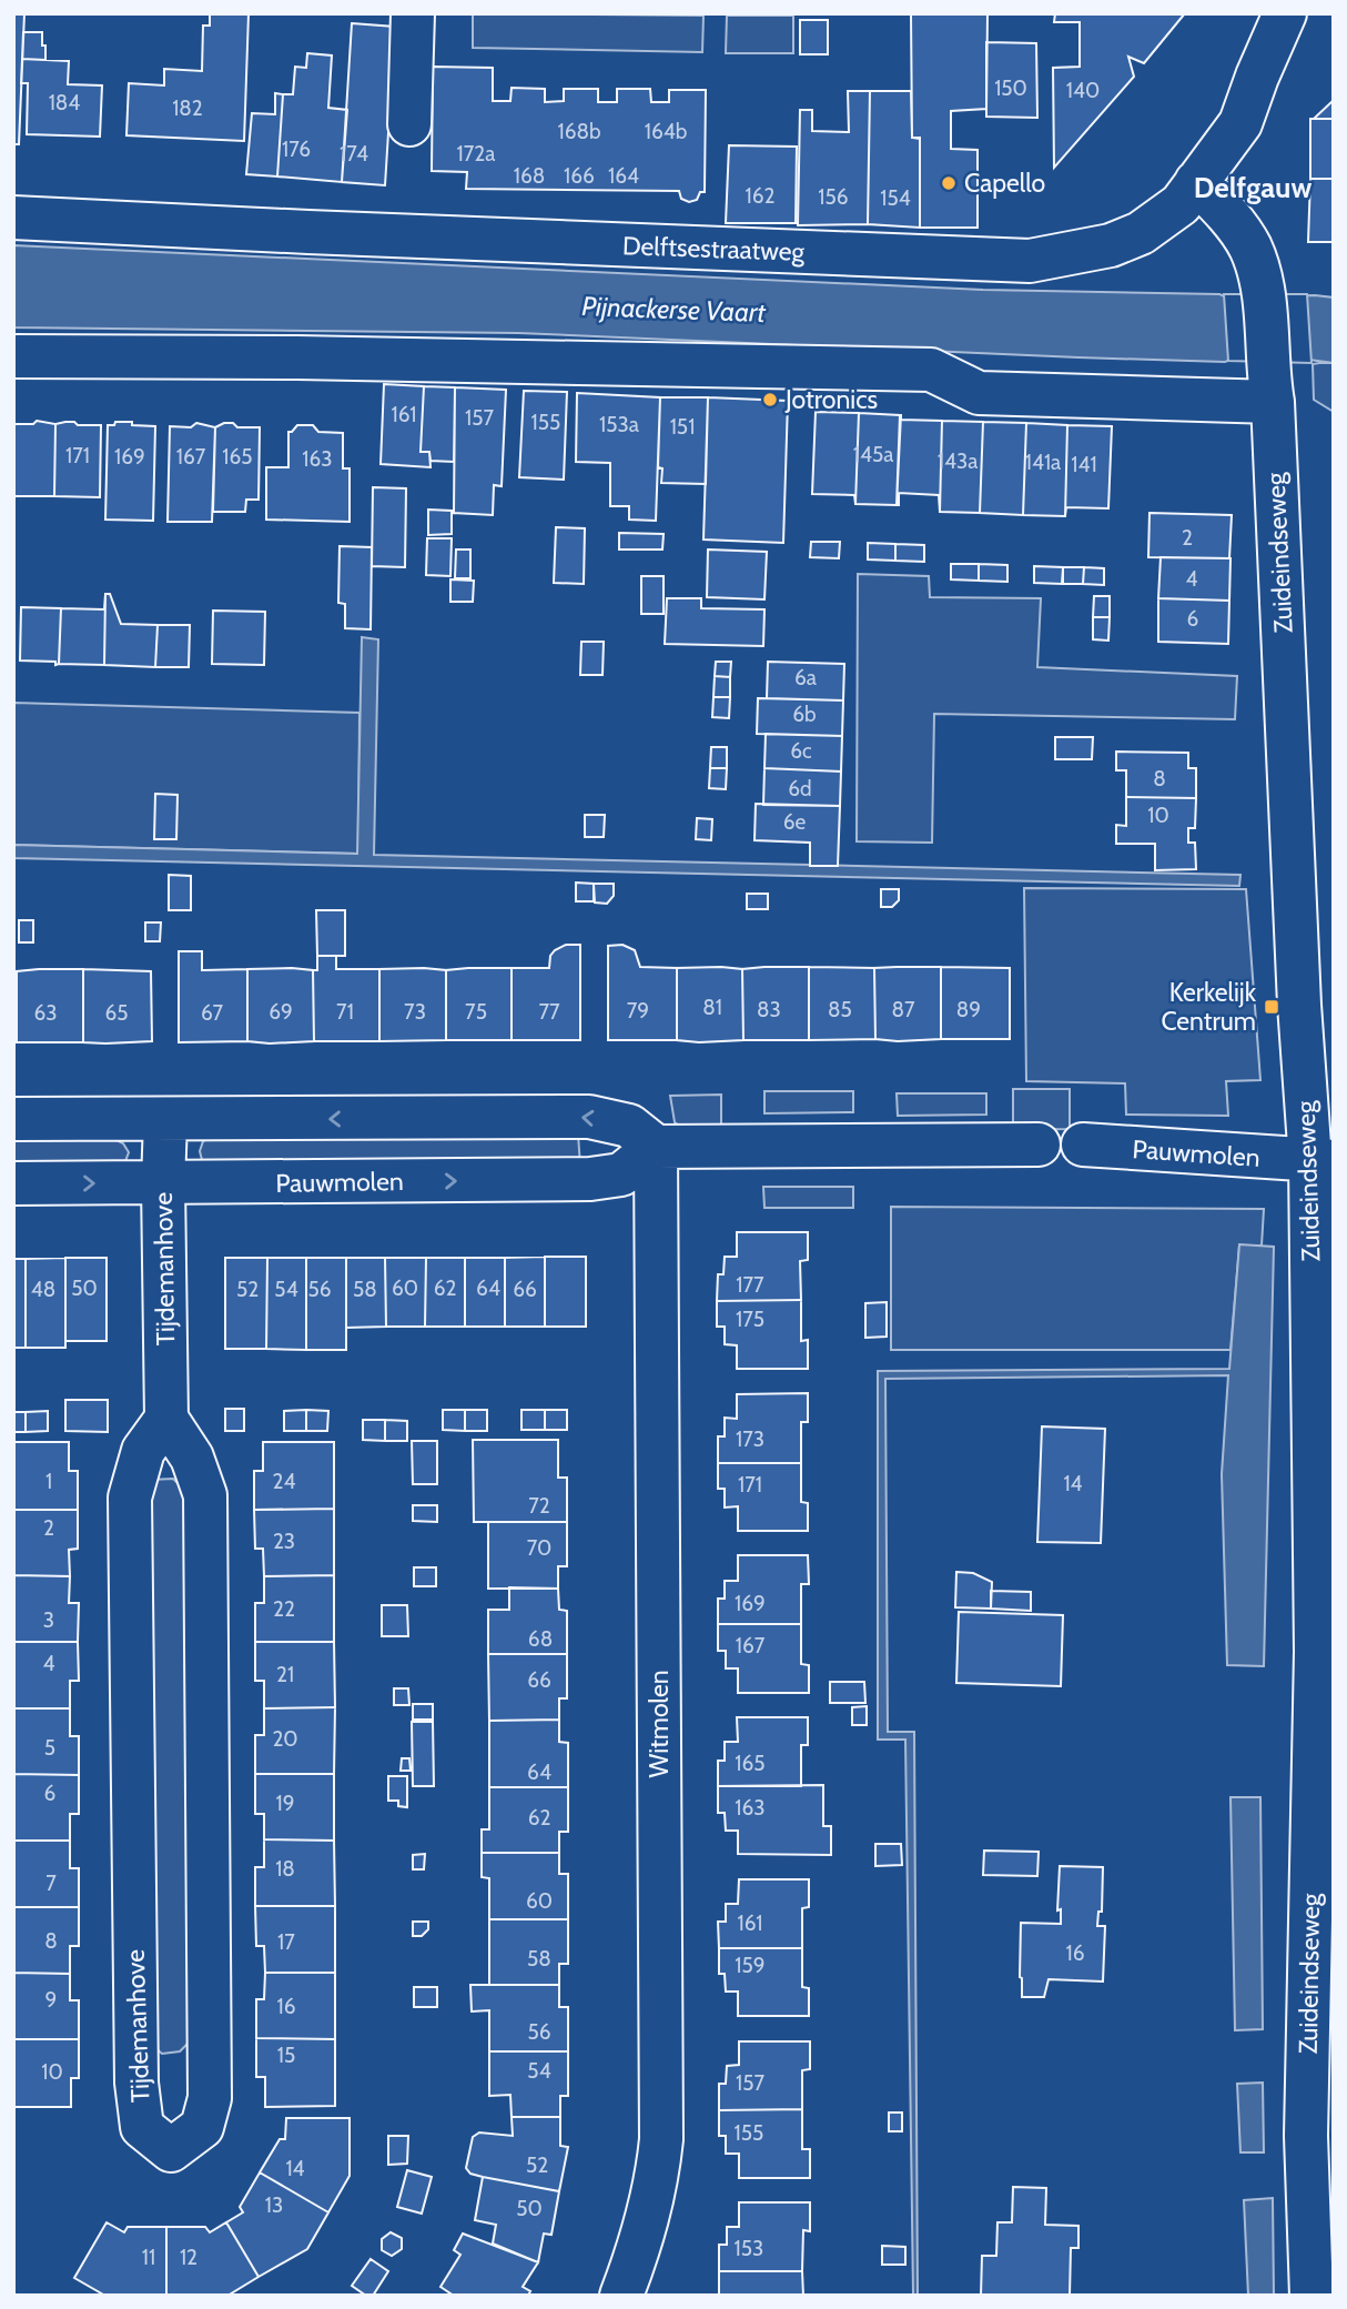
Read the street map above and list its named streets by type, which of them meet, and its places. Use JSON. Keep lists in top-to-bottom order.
{
  "streets": {
    "street": [
      "Delftsestraatweg",
      "Zuideindseweg",
      "Pauwmolen",
      "Tijdemanhove",
      "Witmolen"
    ]
  },
  "crossings": [
    ["Delftsestraatweg", "Zuideindseweg"],
    ["Zuideindseweg", "Pauwmolen"],
    ["Pauwmolen", "Tijdemanhove"],
    ["Pauwmolen", "Witmolen"]
  ],
  "districts": ["Delfgauw"],
  "water": ["Pijnackerse Vaart"],
  "places": {
    "other": ["Capello", "Jotronics"],
    "transit": ["Kerkelijk Centrum"]
  },
  "house_numbers": [
    "150",
    "140",
    "184",
    "182",
    "168b",
    "164b",
    "176",
    "174",
    "172a",
    "168",
    "166",
    "164",
    "162",
    "156",
    "154",
    "161",
    "157",
    "155",
    "153a",
    "151",
    "145a",
    "171",
    "169",
    "167",
    "165",
    "163",
    "143a",
    "141a",
    "141",
    "2",
    "4",
    "6",
    "6a",
    "6b",
    "6c",
    "8",
    "6d",
    "10",
    "6e",
    "81",
    "83",
    "85",
    "87",
    "89",
    "79",
    "69",
    "71",
    "73",
    "75",
    "77",
    "63",
    "65",
    "67",
    "177",
    "50",
    "60",
    "62",
    "64",
    "48",
    "52",
    "54",
    "56",
    "58",
    "66",
    "175",
    "173",
    "1",
    "24",
    "14",
    "171",
    "72",
    "2",
    "23",
    "70",
    "169",
    "22",
    "3",
    "68",
    "167",
    "4",
    "21",
    "66",
    "20",
    "5",
    "165",
    "64",
    "6",
    "19",
    "163",
    "62",
    "18",
    "7",
    "60",
    "161",
    "8",
    "17",
    "16",
    "58",
    "159",
    "9",
    "16",
    "56",
    "15",
    "54",
    "10",
    "157",
    "155",
    "52",
    "14",
    "13",
    "50",
    "153",
    "11",
    "12"
  ]
}
